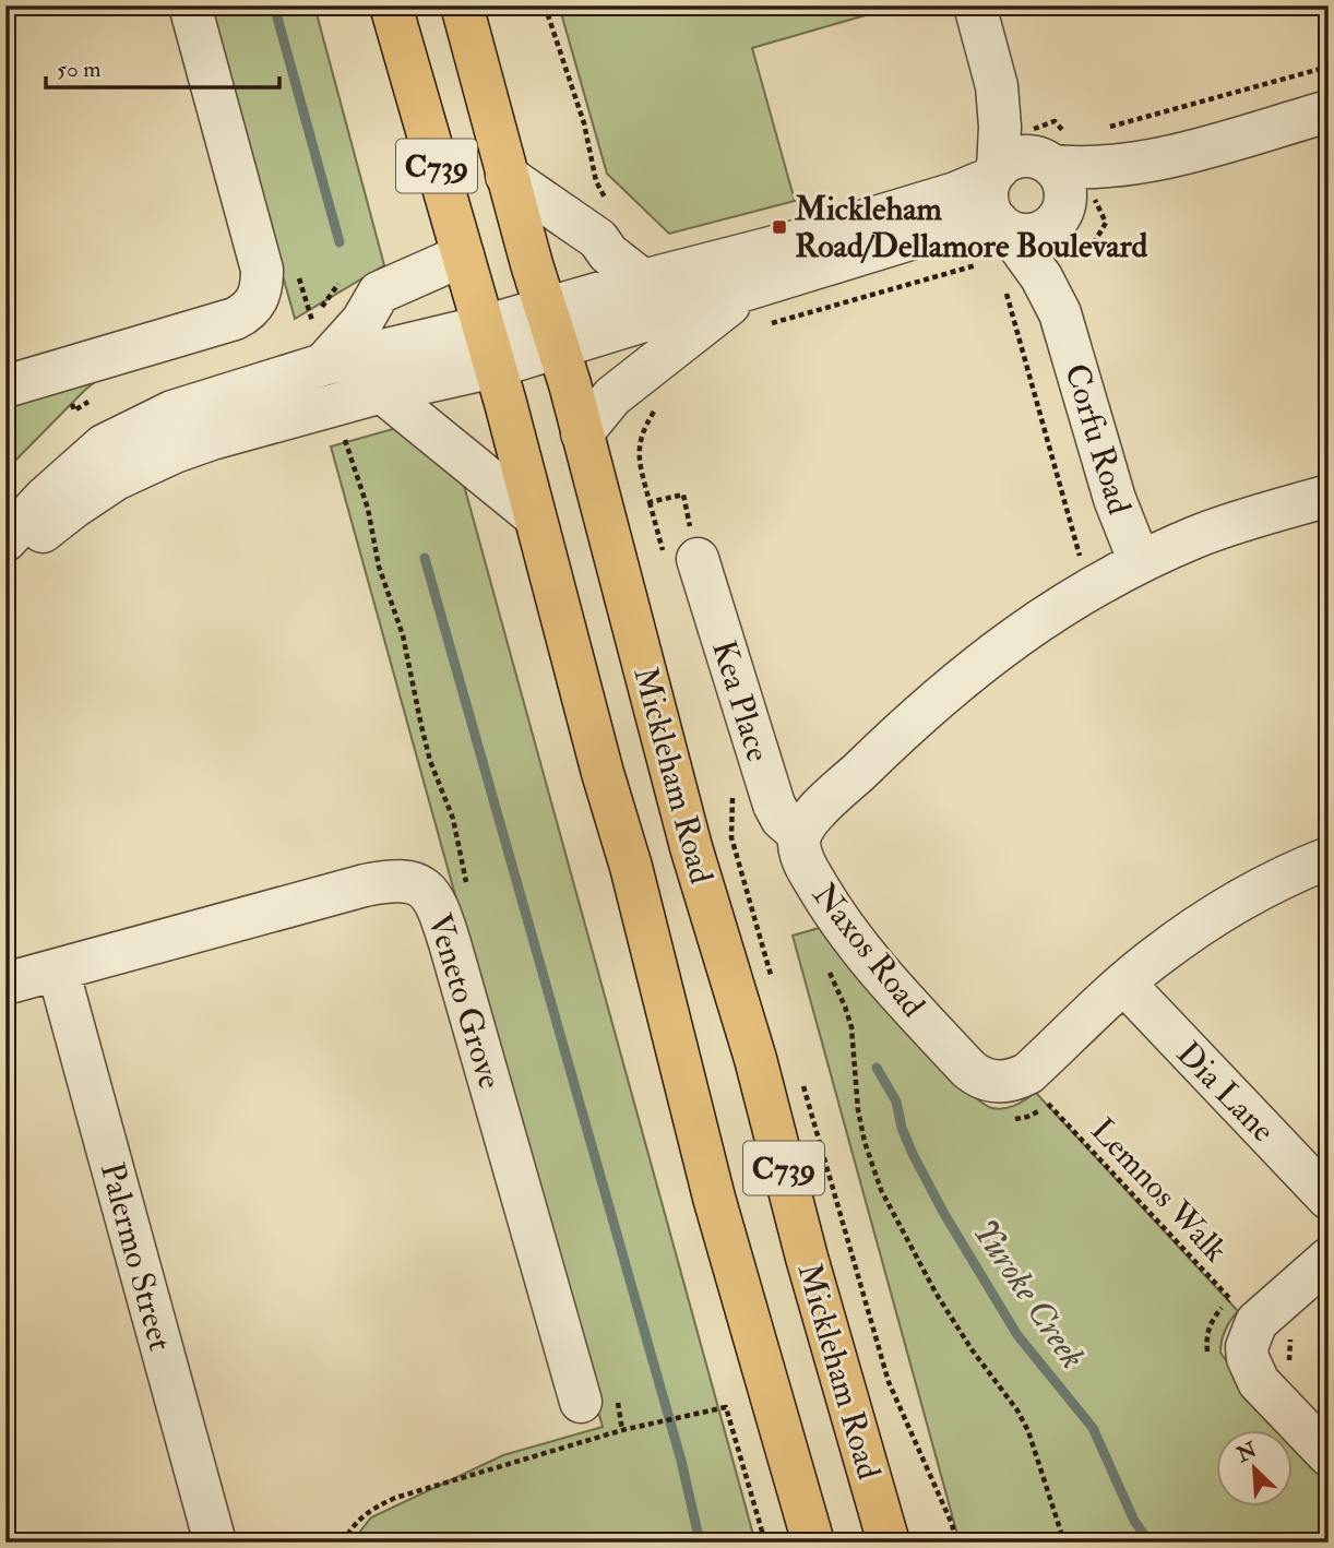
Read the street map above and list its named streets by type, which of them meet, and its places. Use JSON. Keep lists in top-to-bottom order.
{
  "streets": {
    "main road": ["C739", "Mickleham Road"],
    "street": [
      "Corfu Road",
      "Kea Place",
      "Naxos Road",
      "Veneto Grove",
      "Dia Lane",
      "Palermo Street"
    ],
    "path": ["Lemnos Walk"]
  },
  "crossings": [
    ["Kea Place", "Naxos Road"],
    ["Naxos Road", "Dia Lane"],
    ["Veneto Grove", "Palermo Street"]
  ],
  "water": ["Yuroke Creek"],
  "places": {
    "transit": ["Mickleham Road/Dellamore Boulevard"]
  },
  "scale_bar": "50 m",
  "north": "top left"
}
